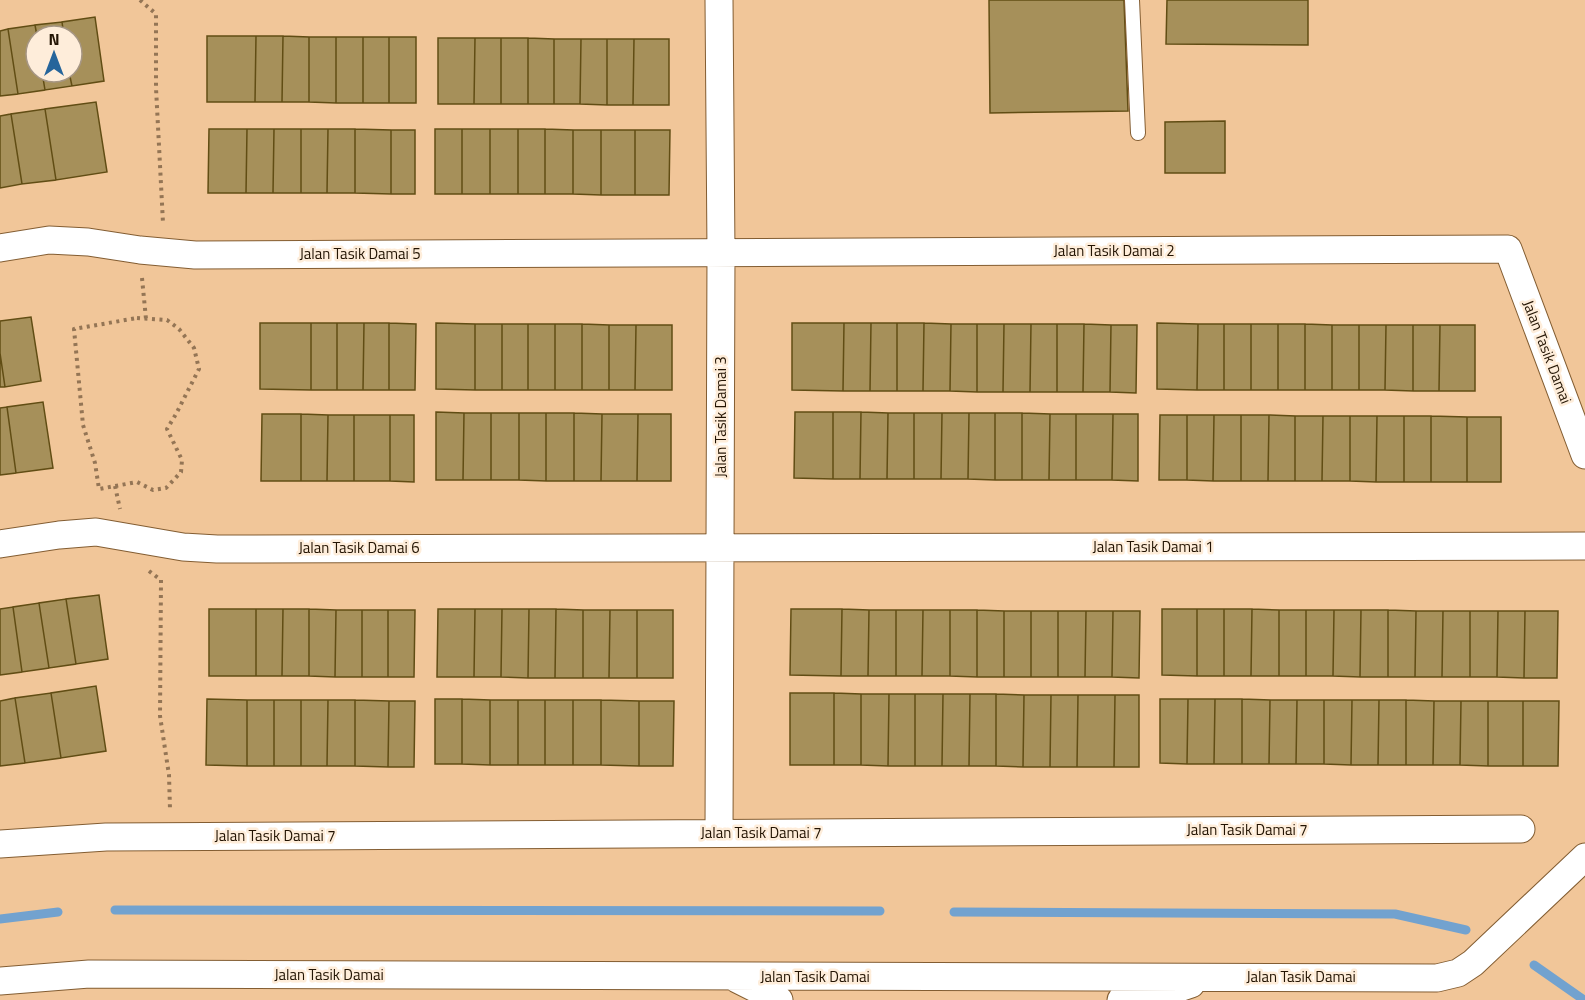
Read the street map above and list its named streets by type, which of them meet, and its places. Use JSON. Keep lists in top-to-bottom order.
{
  "streets": {
    "street": [
      "Jalan Tasik Damai 2",
      "Jalan Tasik Damai 5",
      "Jalan Tasik Damai",
      "Jalan Tasik Damai 3",
      "Jalan Tasik Damai 1",
      "Jalan Tasik Damai 6",
      "Jalan Tasik Damai 7"
    ]
  },
  "crossings": [
    ["Jalan Tasik Damai 2", "Jalan Tasik Damai 5"],
    ["Jalan Tasik Damai 2", "Jalan Tasik Damai"],
    ["Jalan Tasik Damai 2", "Jalan Tasik Damai 3"],
    ["Jalan Tasik Damai 5", "Jalan Tasik Damai 3"],
    ["Jalan Tasik Damai 3", "Jalan Tasik Damai 1"],
    ["Jalan Tasik Damai 3", "Jalan Tasik Damai 6"],
    ["Jalan Tasik Damai 3", "Jalan Tasik Damai 7"],
    ["Jalan Tasik Damai 1", "Jalan Tasik Damai 6"]
  ],
  "north": "top"
}
